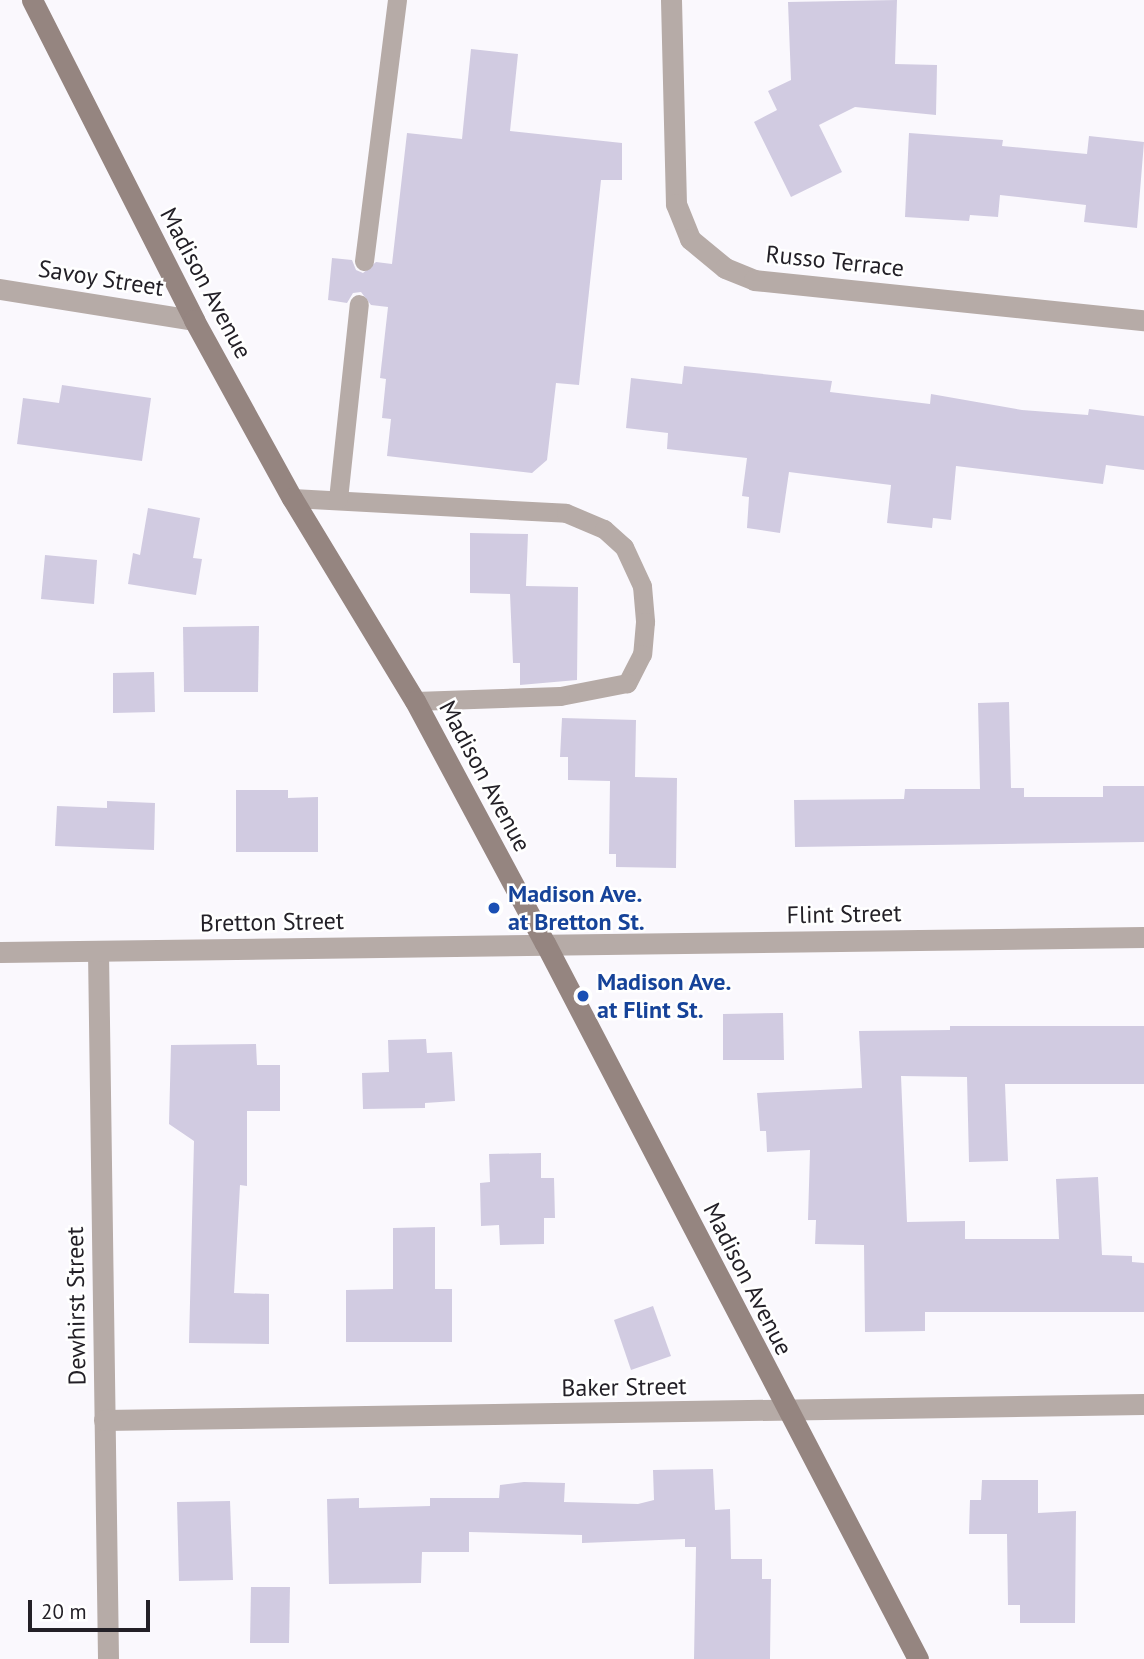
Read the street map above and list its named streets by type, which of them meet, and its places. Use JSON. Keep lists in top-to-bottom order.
{
  "streets": {
    "main road": ["Madison Avenue"],
    "street": [
      "Russo Terrace",
      "Savoy Street",
      "Flint Street",
      "Bretton Street",
      "Dewhirst Street",
      "Baker Street"
    ]
  },
  "crossings": [
    ["Savoy Street", "Madison Avenue"],
    ["Madison Avenue", "Flint Street"],
    ["Madison Avenue", "Bretton Street"],
    ["Madison Avenue", "Baker Street"],
    ["Flint Street", "Bretton Street"],
    ["Bretton Street", "Dewhirst Street"],
    ["Dewhirst Street", "Baker Street"]
  ],
  "places": ["Madison Ave. at Bretton St.", "Madison Ave. at Flint St."],
  "scale_bar": "20 m"
}
